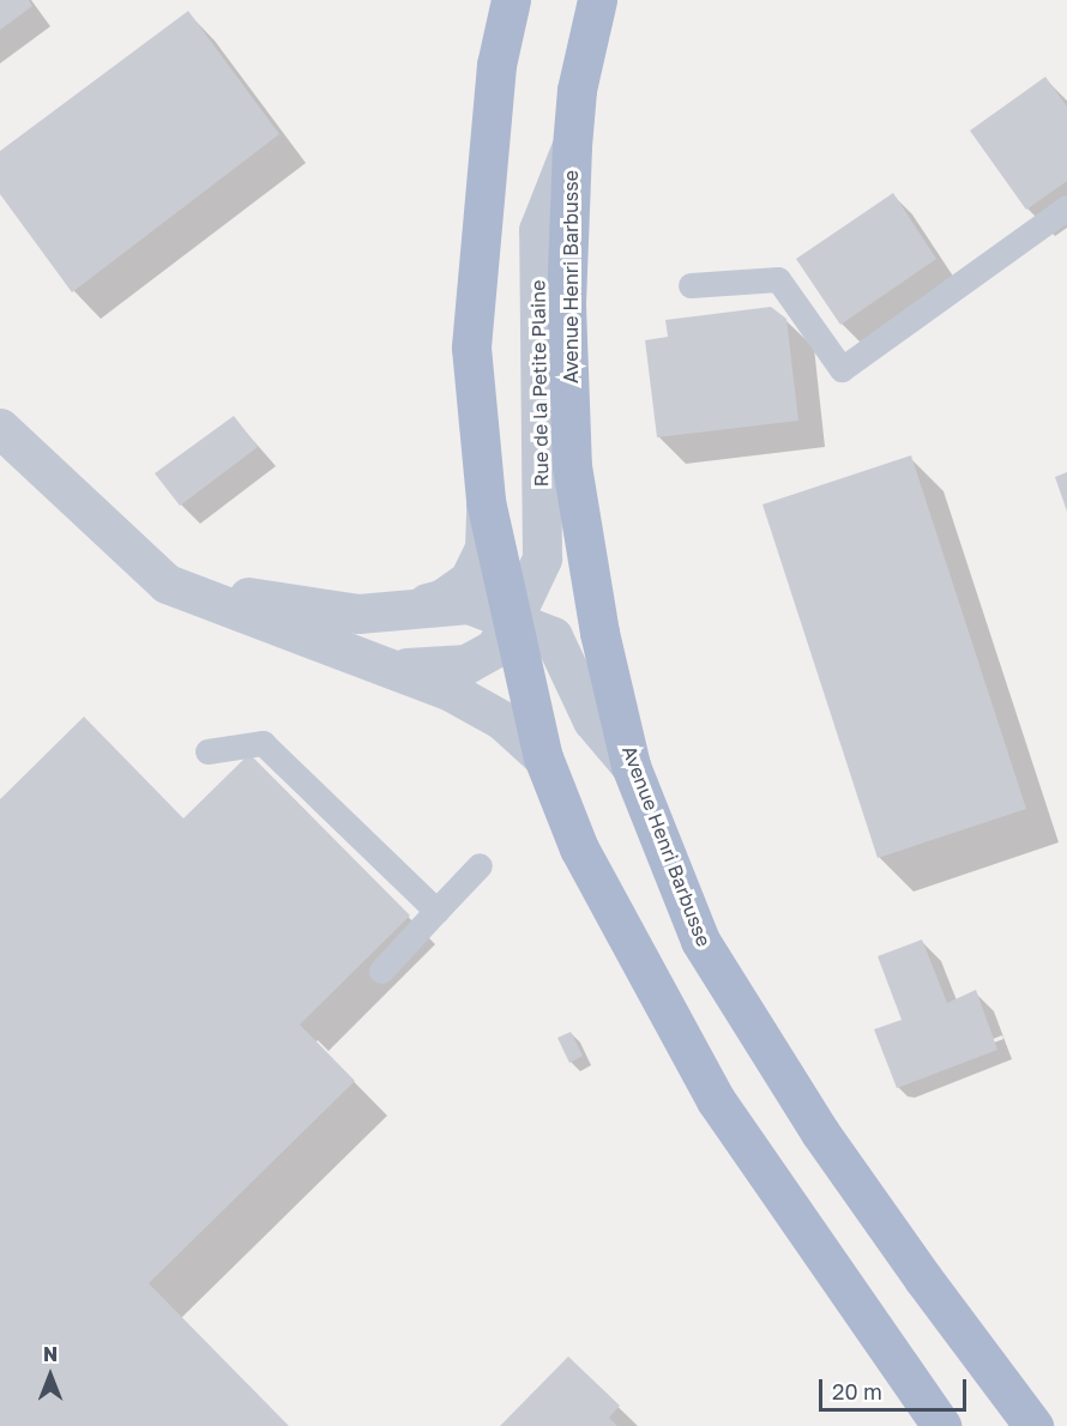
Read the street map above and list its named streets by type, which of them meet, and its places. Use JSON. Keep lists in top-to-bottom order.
{
  "streets": {
    "main road": ["Avenue Henri Barbusse"],
    "street": ["Rue de la Petite Plaine"]
  },
  "crossings": [
    ["Avenue Henri Barbusse", "Rue de la Petite Plaine"]
  ],
  "scale_bar": "20 m",
  "north": "top"
}
